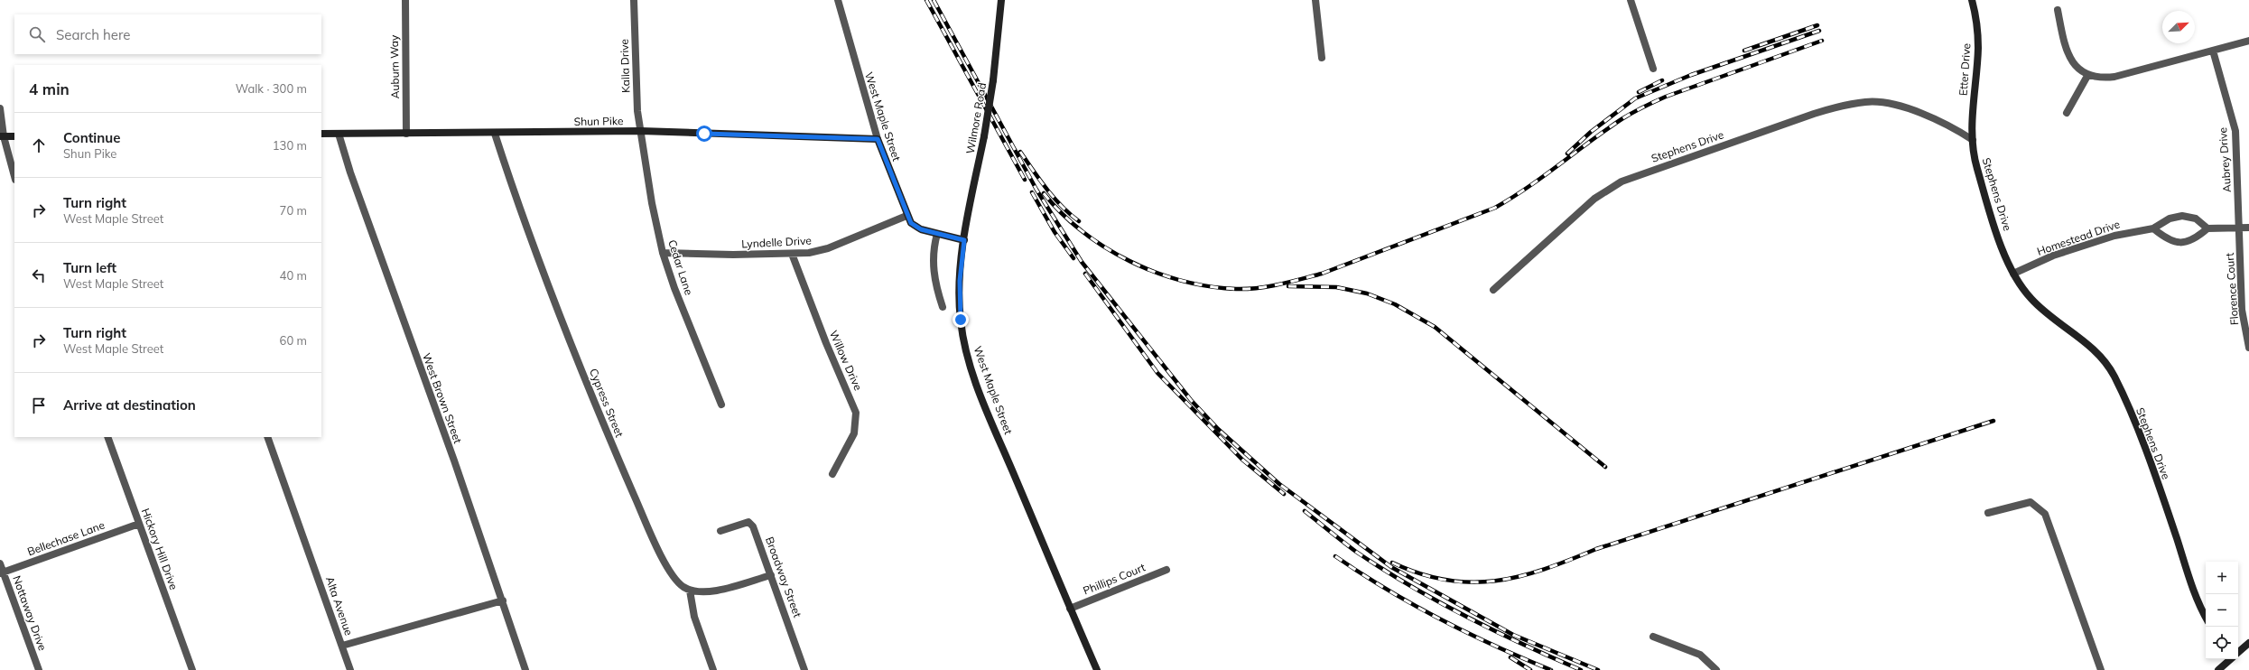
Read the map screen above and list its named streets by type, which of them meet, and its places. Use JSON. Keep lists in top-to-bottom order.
{
  "streets": {
    "street": [
      "Kalla Drive",
      "Auburn Way",
      "Etter Drive",
      "West Maple Street",
      "Wilmore Road",
      "Shun Pike",
      "Stephens Drive",
      "Aubrey Drive",
      "Homestead Drive",
      "Lyndelle Drive",
      "Cedar Lane",
      "Florence Court",
      "Willow Drive",
      "West Brown Street",
      "Cypress Street",
      "Bellechase Lane",
      "Hickory Hill Drive",
      "Broadway Street",
      "Phillips Court",
      "Alta Avenue",
      "Nottaway Drive"
    ]
  },
  "crossings": [
    ["Kalla Drive", "Shun Pike"],
    ["Kalla Drive", "Cedar Lane"],
    ["Auburn Way", "Shun Pike"],
    ["Etter Drive", "Stephens Drive"],
    ["West Maple Street", "Wilmore Road"],
    ["West Maple Street", "Shun Pike"],
    ["West Maple Street", "Lyndelle Drive"],
    ["West Maple Street", "Phillips Court"],
    ["Shun Pike", "Cedar Lane"],
    ["Shun Pike", "West Brown Street"],
    ["Shun Pike", "Cypress Street"],
    ["Stephens Drive", "Homestead Drive"],
    ["Aubrey Drive", "Florence Court"],
    ["Lyndelle Drive", "Cedar Lane"],
    ["Lyndelle Drive", "Willow Drive"],
    ["West Brown Street", "Alta Avenue"],
    ["Bellechase Lane", "Hickory Hill Drive"],
    ["Bellechase Lane", "Nottaway Drive"]
  ],
  "north": "top right",
  "page": {
    "search": "Search here",
    "heading": ["4 min", "Walk · 300 m"],
    "list": [
      ["Continue", "Shun Pike", "130 m"],
      ["Turn right", "West Maple Street", "70 m"],
      ["Turn left", "West Maple Street", "40 m"],
      ["Turn right", "West Maple Street", "60 m"],
      "Arrive at destination"
    ],
    "map_buttons": ["+", "−"]
  }
}
